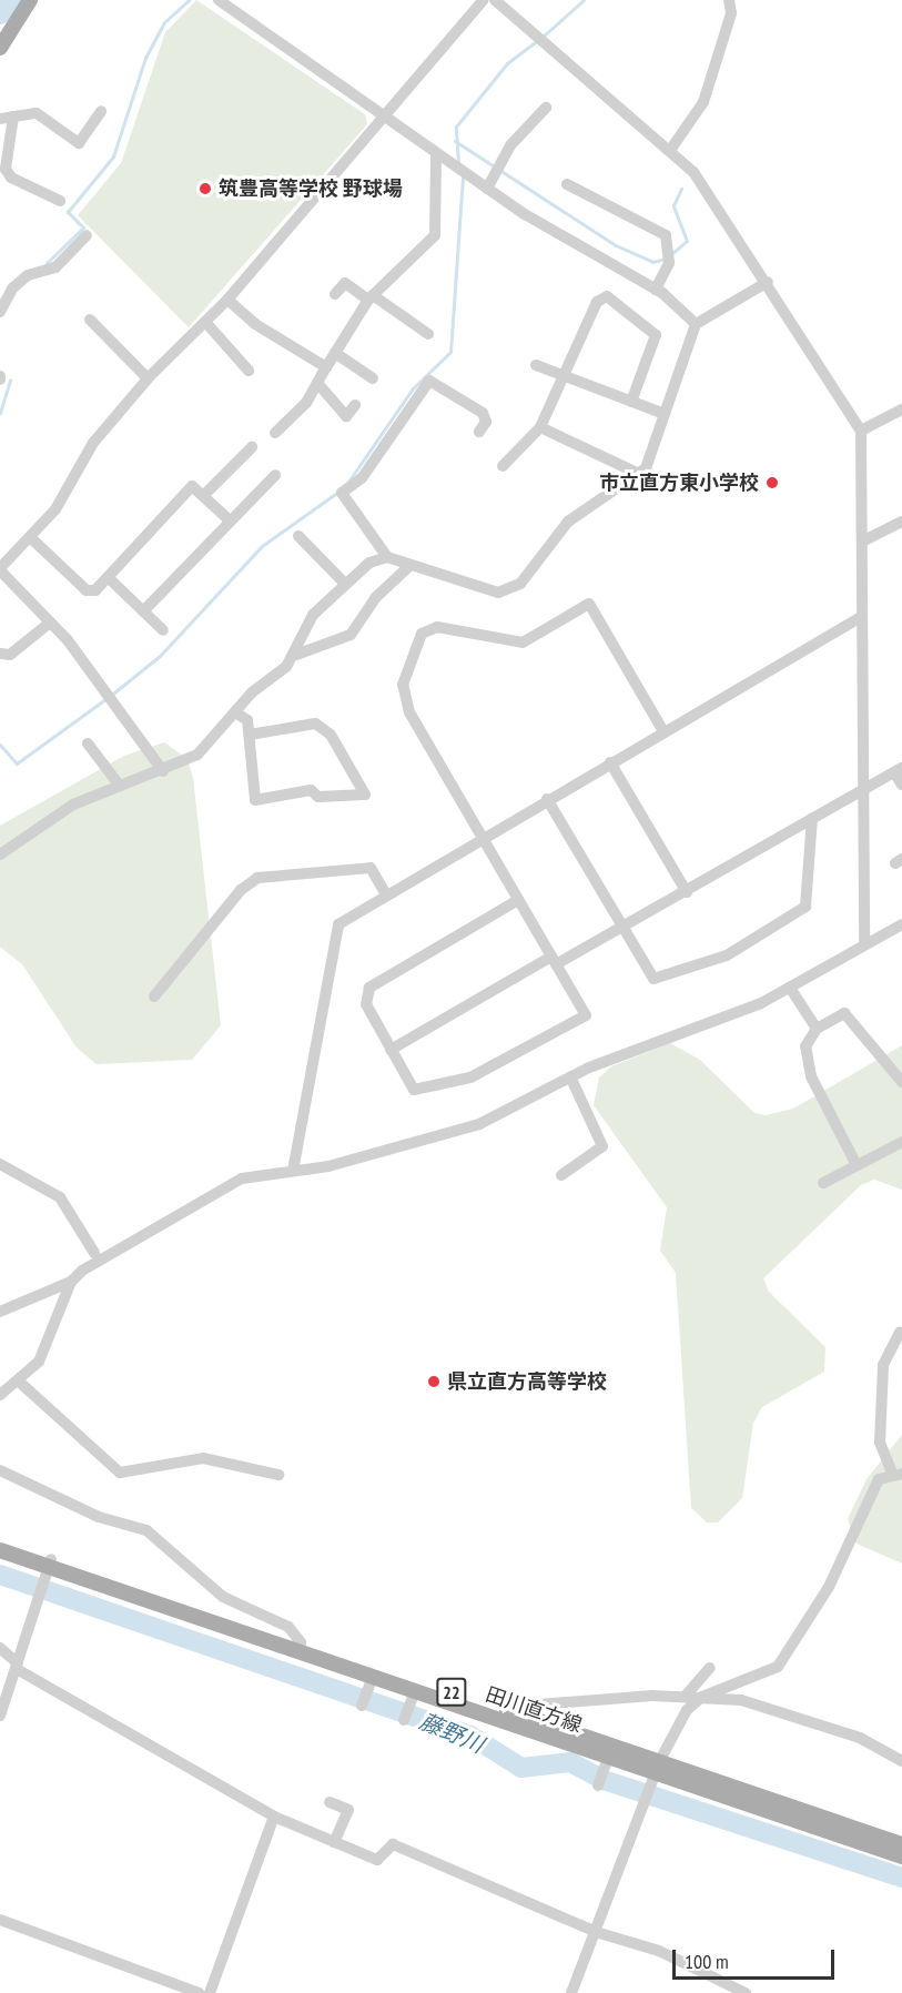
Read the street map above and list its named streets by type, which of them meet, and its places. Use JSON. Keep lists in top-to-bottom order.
{
  "streets": {
    "main road": ["22", "田川直方線"]
  },
  "water": ["藤野川"],
  "places": ["筑豊高等学校 野球場", "市立直方東小学校", "県立直方高等学校"],
  "scale_bar": "100 m"
}
